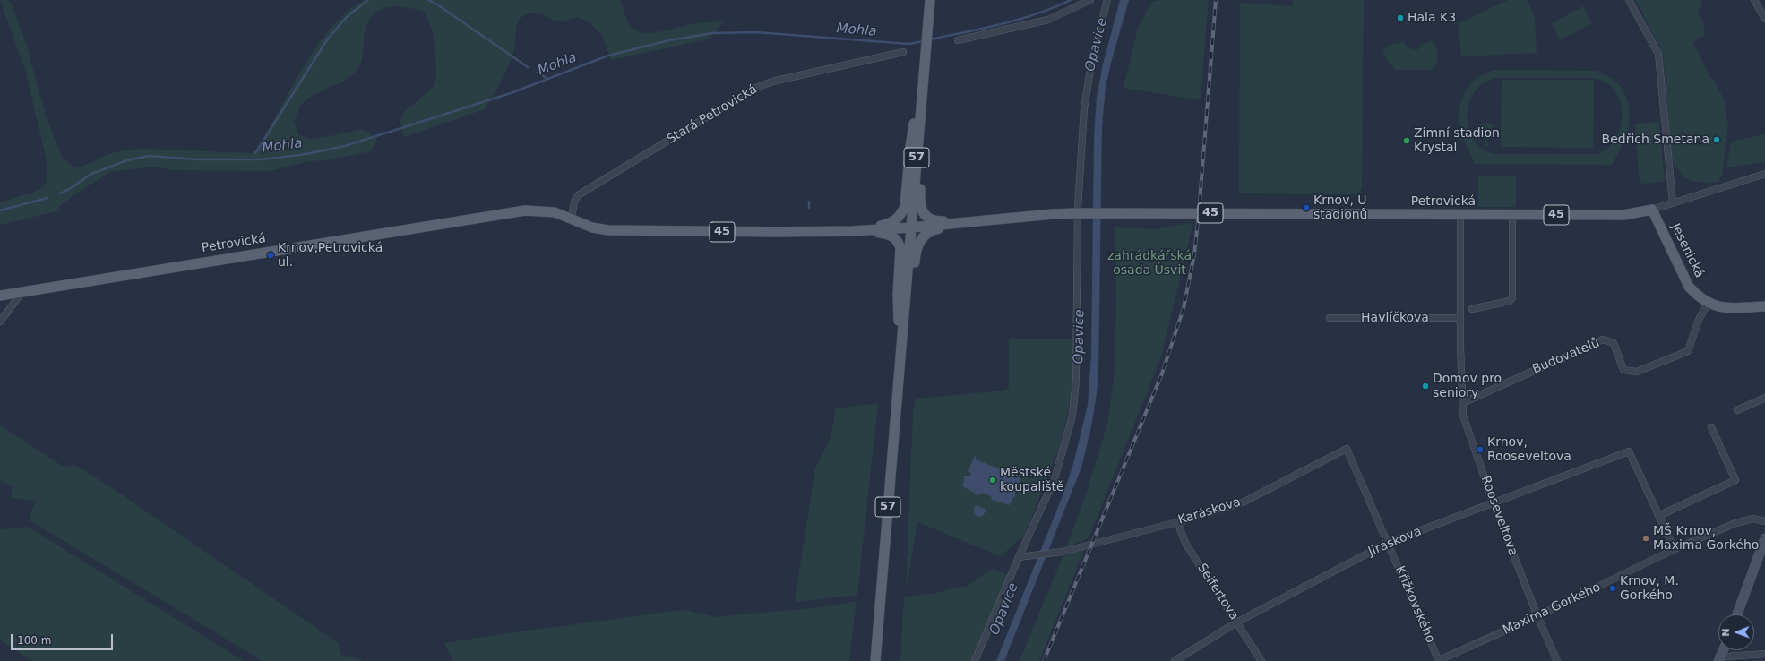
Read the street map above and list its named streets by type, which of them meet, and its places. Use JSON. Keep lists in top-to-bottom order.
{
  "streets": {
    "main road": [
      "57",
      "Petrovická",
      "45",
      "Jesenická"
    ],
    "street": [
      "Stará Petrovická",
      "Havlíčkova",
      "Budovatelů",
      "Karáskova",
      "Rooseveltova",
      "Jiráskova",
      "Seifertova",
      "Křižkovského",
      "Maxima Gorkého"
    ]
  },
  "crossings": [
    ["Stará Petrovická", "Petrovická"],
    ["Stará Petrovická", "45"],
    ["57", "45"],
    ["Petrovická", "45"],
    ["Petrovická", "Jesenická"],
    ["Petrovická", "Rooseveltova"],
    ["Jesenická", "Budovatelů"],
    ["Havlíčkova", "Rooseveltova"],
    ["Budovatelů", "Rooseveltova"],
    ["Karáskova", "Seifertova"],
    ["Karáskova", "Křižkovského"],
    ["Rooseveltova", "Jiráskova"],
    ["Rooseveltova", "Maxima Gorkého"],
    ["Jiráskova", "Seifertova"],
    ["Jiráskova", "Křižkovského"],
    ["Křižkovského", "Maxima Gorkého"]
  ],
  "water": ["Mohla", "Opavice"],
  "parks": ["zahrádkářská osada Úsvit"],
  "places": [
    "Hala K3",
    "Bedřich Smetana",
    "Zimní stadion Krystal",
    "Krnov, U stadionů",
    "Krnov,Petrovická ul.",
    "Domov pro seniory",
    "Krnov, Rooseveltova",
    "Městské koupaliště",
    "MŠ Krnov, Maxima Gorkého",
    "Krnov, M. Gorkého"
  ],
  "scale_bar": "100 m",
  "north": "left"
}
